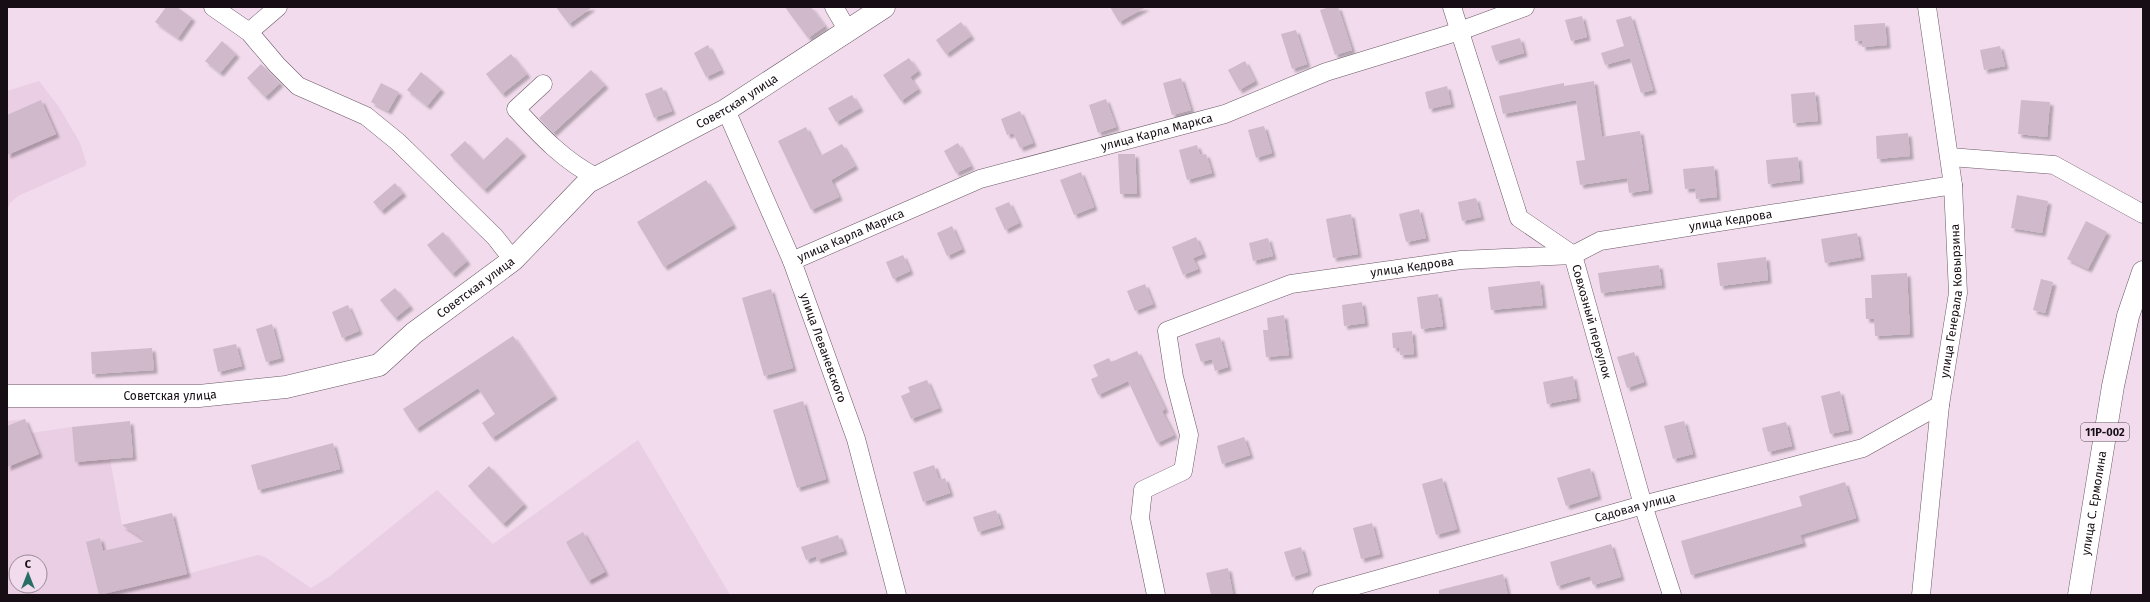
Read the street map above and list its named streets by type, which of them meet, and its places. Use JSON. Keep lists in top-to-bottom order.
{
  "streets": {
    "street": [
      "Советская улица",
      "улица Карла Маркса",
      "улица Кедрова",
      "улица Генерала Ковырзина",
      "Совхозный переулок",
      "улица Леваневского",
      "11Р-002",
      "улица С. Ермолина",
      "Садовая улица"
    ]
  },
  "crossings": [
    ["Советская улица", "улица Леваневского"],
    ["улица Карла Маркса", "Совхозный переулок"],
    ["улица Карла Маркса", "улица Леваневского"],
    ["улица Кедрова", "улица Генерала Ковырзина"],
    ["улица Кедрова", "Совхозный переулок"],
    ["улица Генерала Ковырзина", "Садовая улица"],
    ["Совхозный переулок", "Садовая улица"]
  ],
  "north": "top"
}
